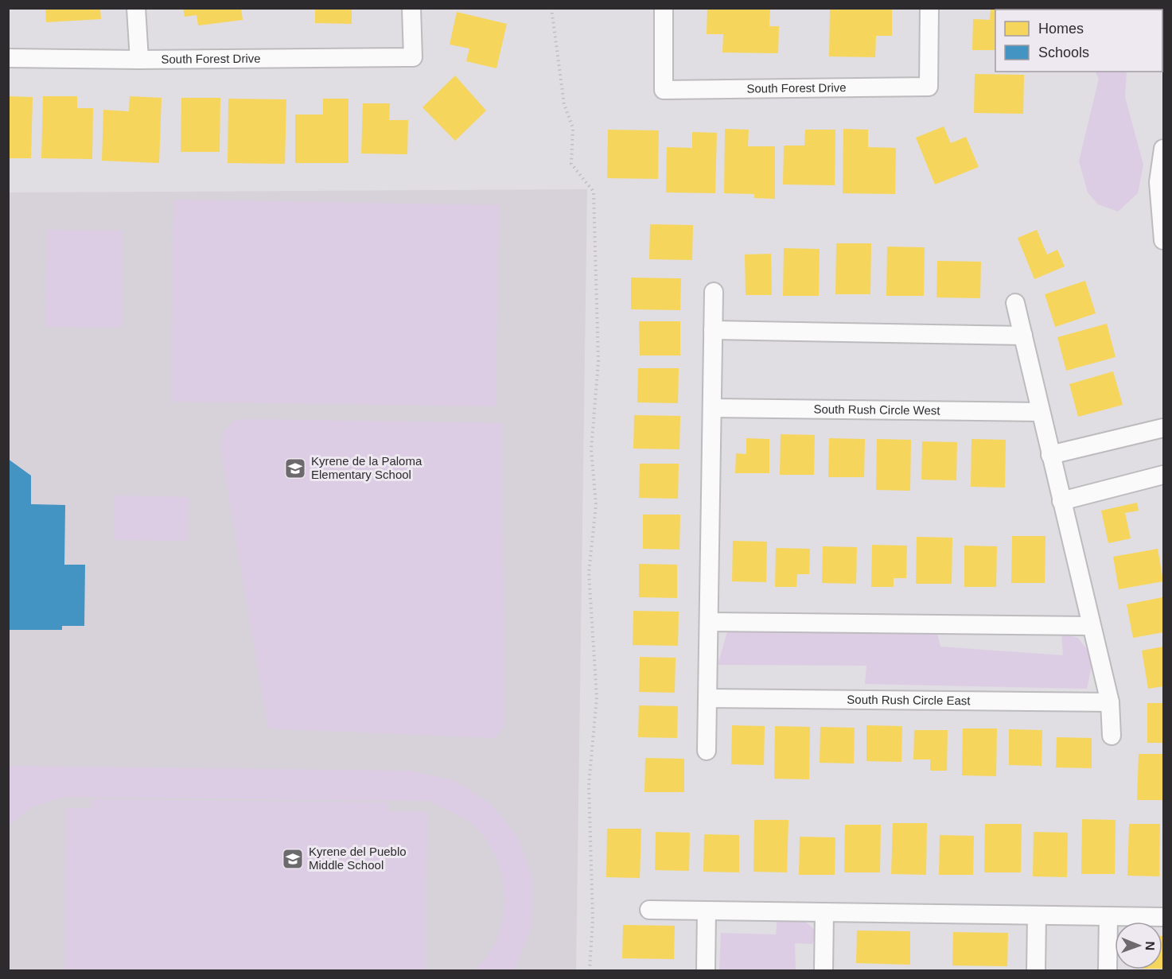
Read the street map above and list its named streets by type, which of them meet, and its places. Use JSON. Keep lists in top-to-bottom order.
{
  "streets": {
    "street": ["South Forest Drive", "South Rush Circle West", "South Rush Circle East"]
  },
  "places": {
    "school or university": ["Kyrene de la Paloma Elementary School", "Kyrene del Pueblo Middle School"]
  },
  "legend": ["Homes", "Schools"],
  "north": "right"
}
